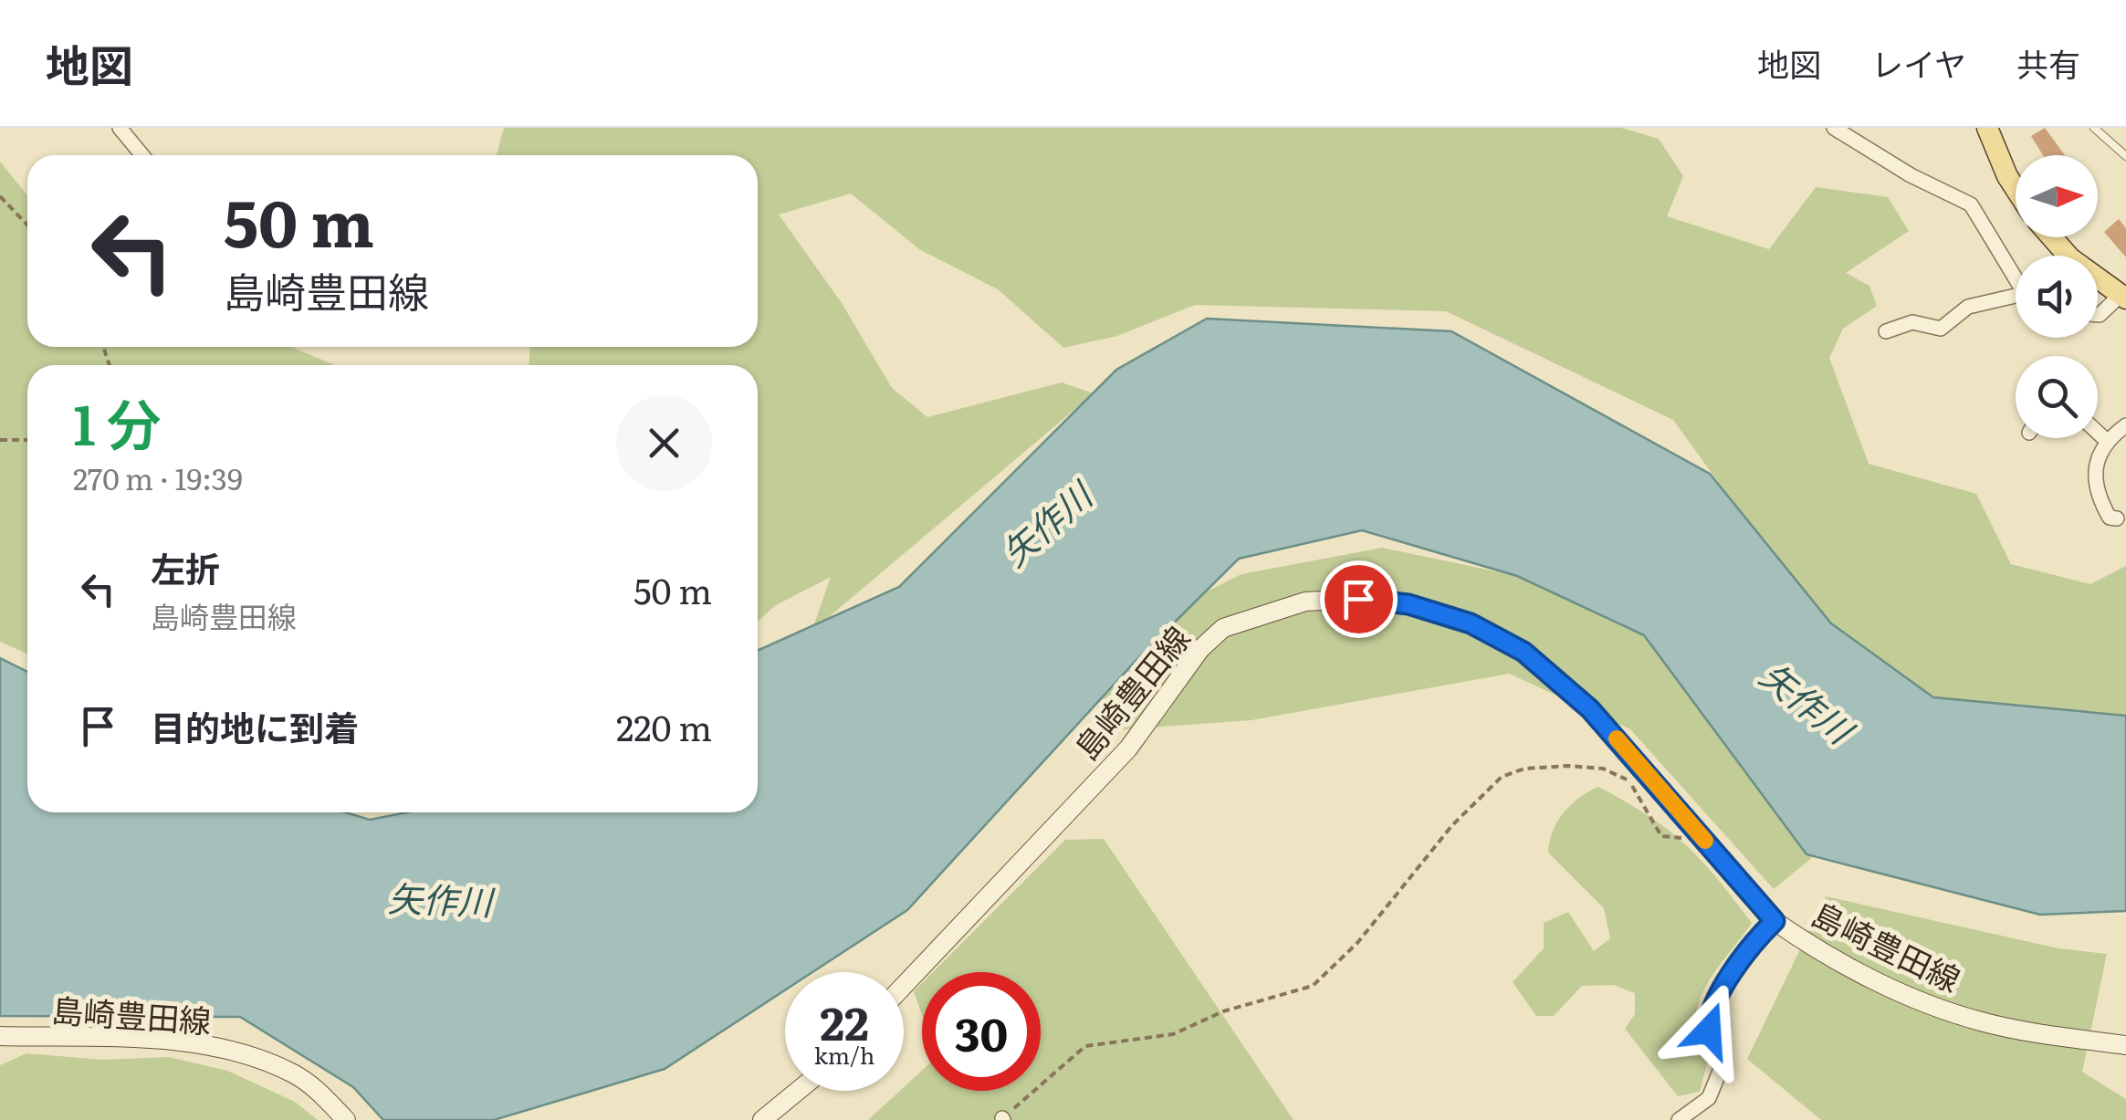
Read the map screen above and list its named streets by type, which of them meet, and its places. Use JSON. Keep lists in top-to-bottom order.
{
  "streets": {
    "main road": ["島崎豊田線"]
  },
  "water": ["矢作川"],
  "north": "right",
  "page": {
    "header": "地図",
    "nav": ["地図", "レイヤ", "共有"],
    "turn": ["50 m", "島崎豊田線"],
    "heading": ["1 分", "270 m · 19:39"],
    "list": [
      {
        "name": "左折",
        "note": "島崎豊田線",
        "value": "50 m"
      },
      {
        "name": "目的地に到着",
        "value": "220 m"
      }
    ],
    "speed": "22 km/h",
    "limit": "30"
  }
}
